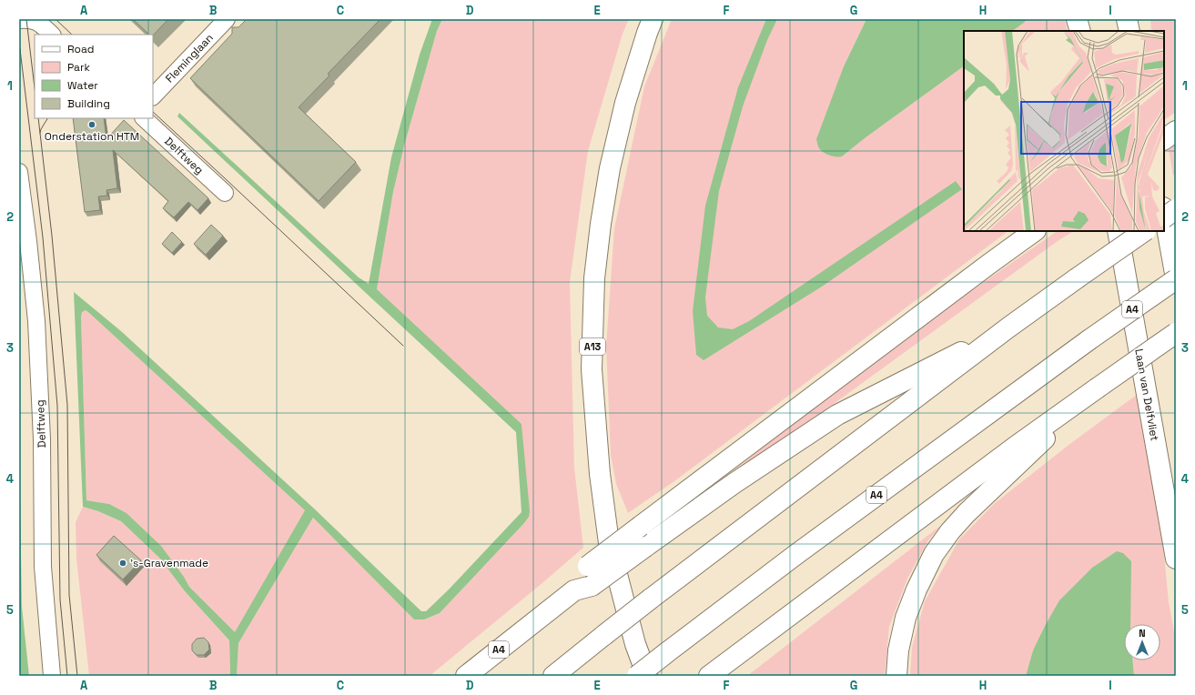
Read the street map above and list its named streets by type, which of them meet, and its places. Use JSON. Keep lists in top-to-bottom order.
{
  "streets": {
    "main road": ["A4", "A13", "Laan van Delfvliet"],
    "street": ["Fleminglaan", "Delftweg"]
  },
  "places": ["Onderstation HTM", "'s-Gravenmade"],
  "legend": [
    "Road",
    "Park",
    "Water",
    "Building"
  ],
  "north": "top",
  "grid": {
    "columns": [
      "A",
      "B",
      "C",
      "D",
      "E",
      "F",
      "G",
      "H",
      "I"
    ],
    "rows": [
      "1",
      "2",
      "3",
      "4",
      "5"
    ]
  }
}
